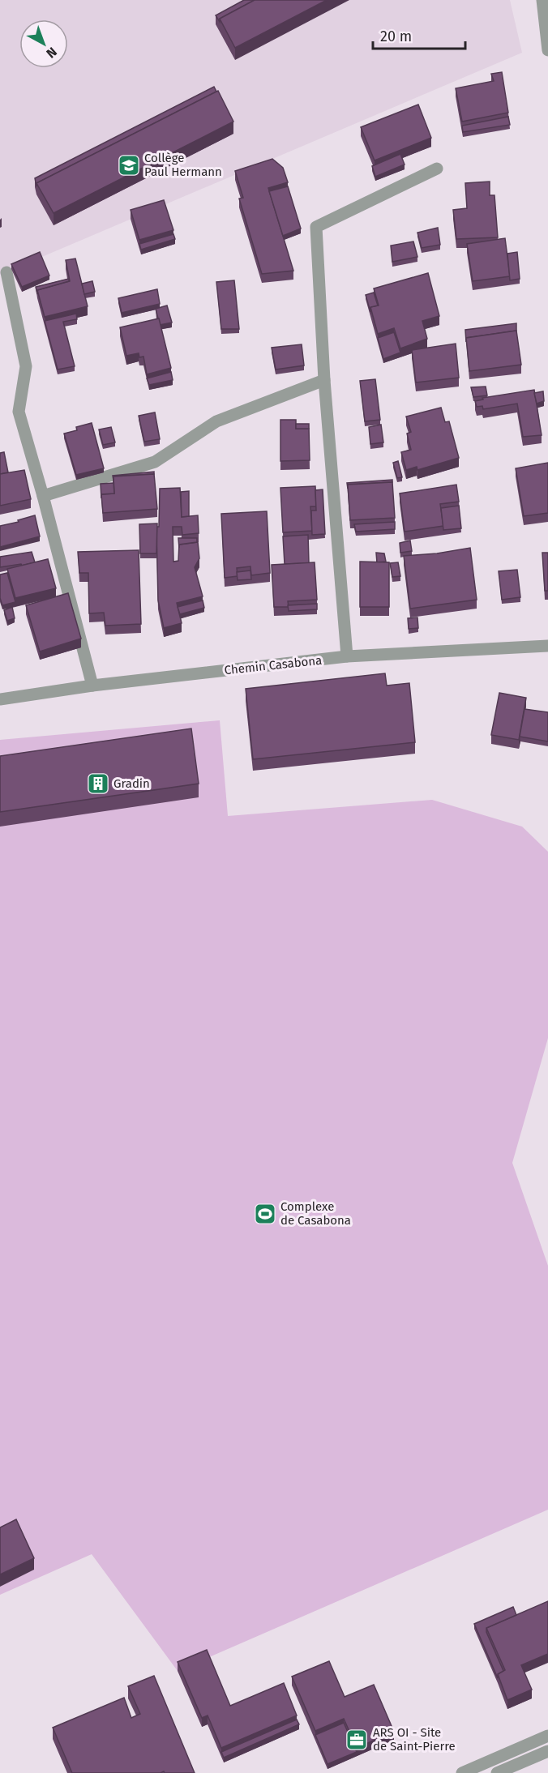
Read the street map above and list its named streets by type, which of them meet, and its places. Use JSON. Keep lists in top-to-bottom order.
{
  "streets": {
    "street": ["Chemin Casabona"]
  },
  "places": {
    "school or university": ["Collège Paul Hermann"],
    "building": ["Gradin"],
    "sports": ["Complexe de Casabona"],
    "office": ["ARS OI - Site de Saint-Pierre"]
  },
  "scale_bar": "20 m",
  "north": "bottom right"
}
